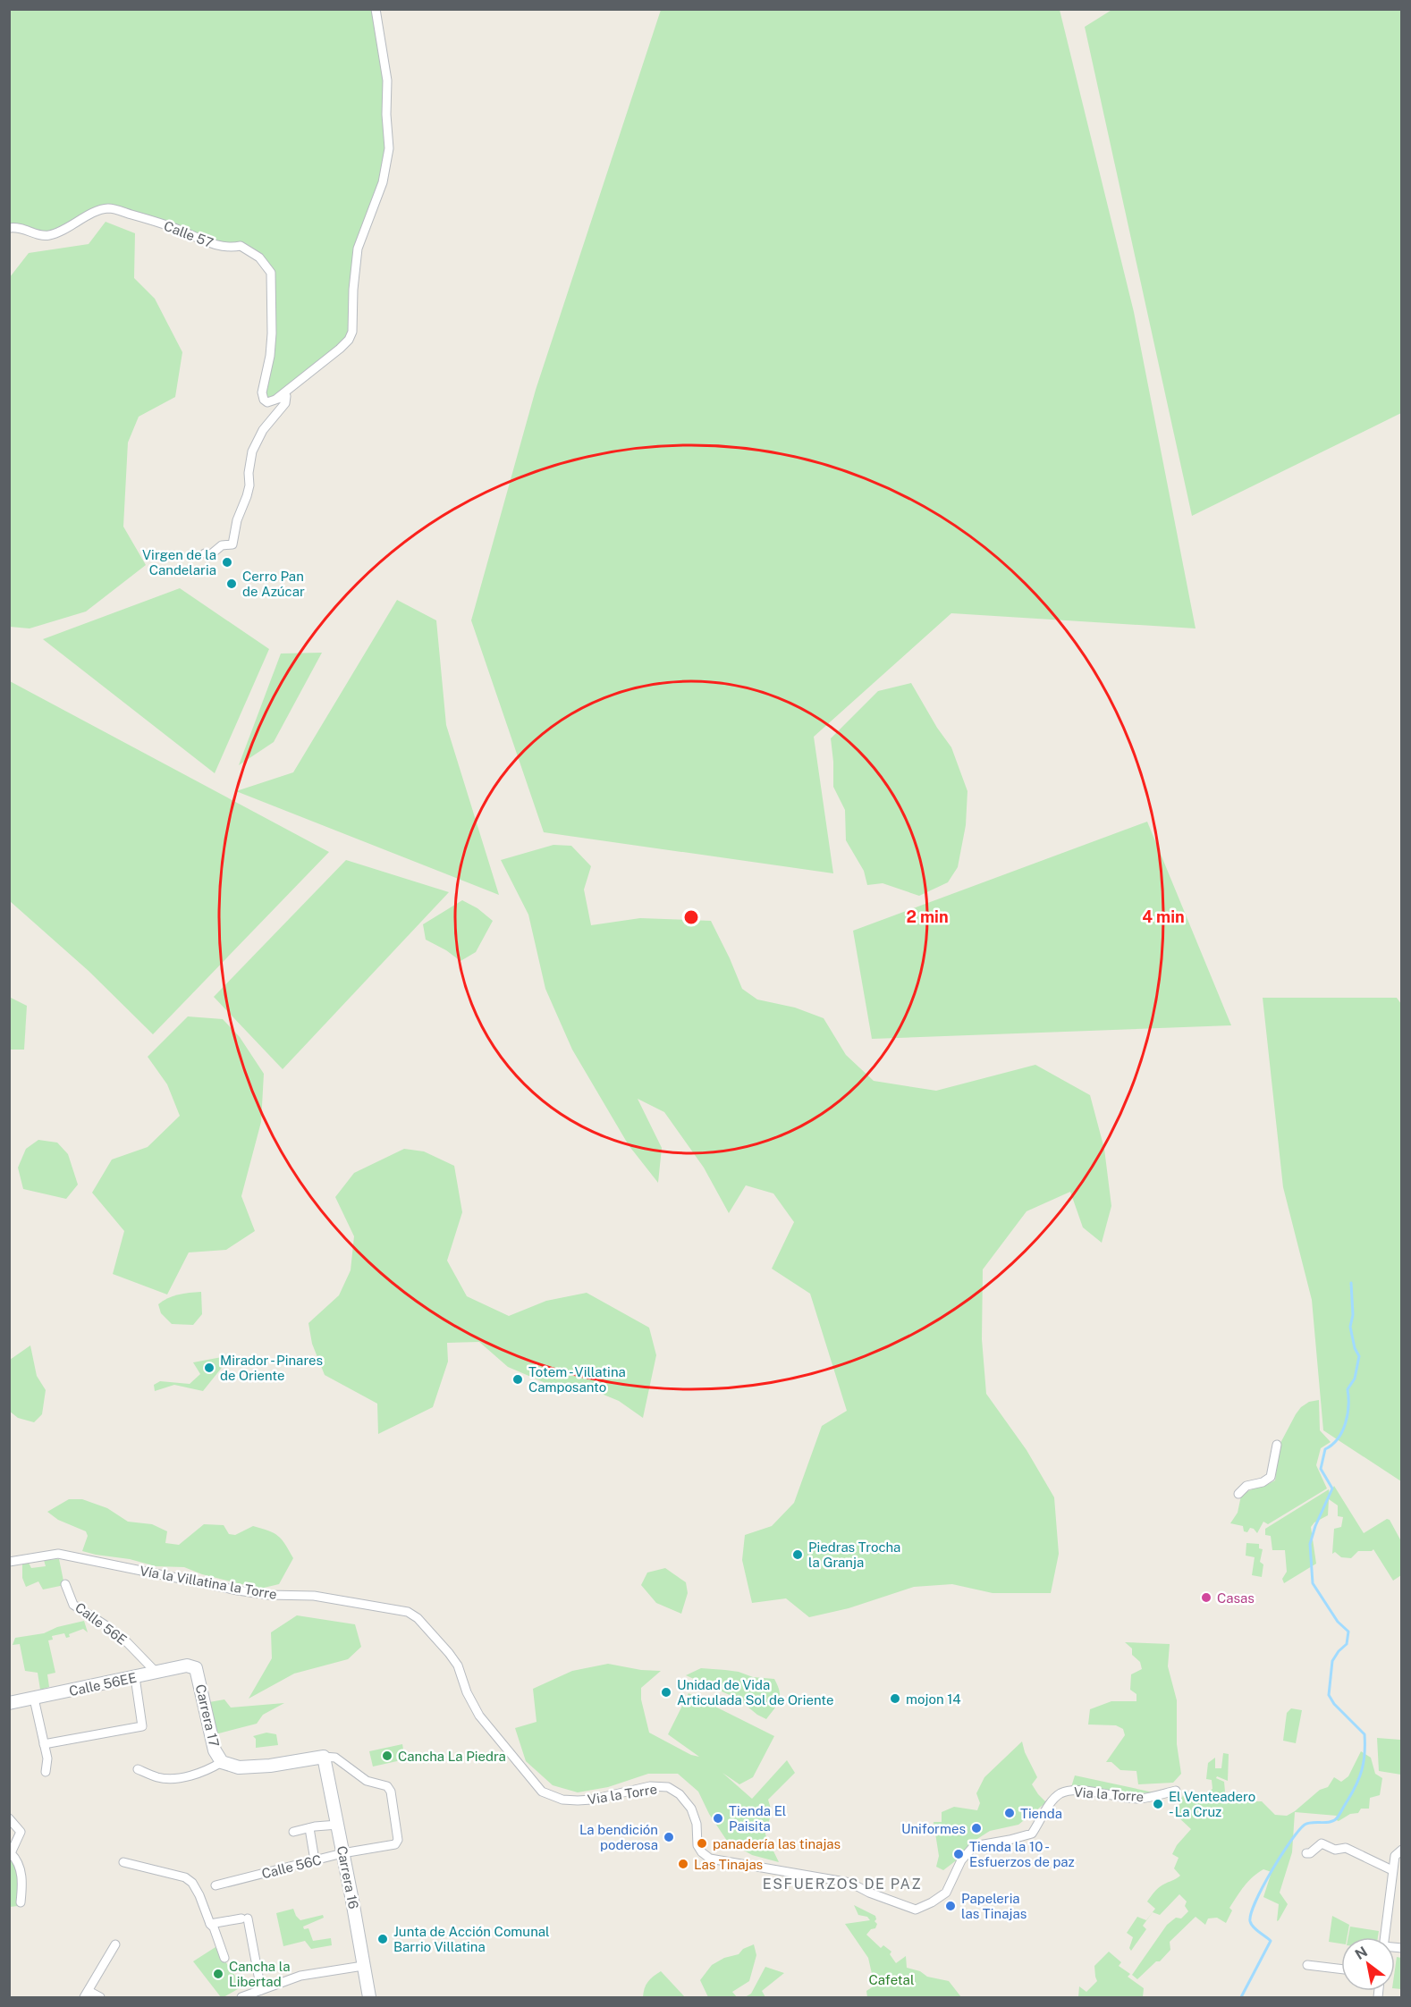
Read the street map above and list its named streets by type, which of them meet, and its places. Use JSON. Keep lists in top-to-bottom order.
{
  "streets": {
    "street": [
      "Calle 57",
      "Vía la Villatina la Torre",
      "Calle 56E",
      "Calle 56EE",
      "Carrera 17",
      "Via la Torre",
      "Calle 56C",
      "Carrera 16"
    ]
  },
  "crossings": [
    ["Vía la Villatina la Torre", "Via la Torre"],
    ["Calle 56E", "Calle 56EE"],
    ["Calle 56EE", "Carrera 17"],
    ["Calle 56C", "Carrera 16"]
  ],
  "districts": ["ESFUERZOS DE PAZ"],
  "parks": ["Cafetal"],
  "places": [
    "Virgen de la Candelaria",
    "Cerro Pan de Azúcar",
    "Mirador - Pinares de Oriente",
    "Totem - Villatina Camposanto",
    "Piedras Trocha la Granja",
    "Casas",
    "Unidad de Vida Articulada Sol de Oriente",
    "mojon 14",
    "Cancha La Piedra",
    "El Venteadero - La Cruz",
    "Tienda",
    "Tienda El Paisita",
    "Uniformes",
    "La bendición poderosa",
    "panadería las tinajas",
    "Tienda la 10 - Esfuerzos de paz",
    "Las Tinajas",
    "Papeleria las Tinajas",
    "Junta de Acción Comunal Barrio Villatina",
    "Cancha la Libertad"
  ],
  "north": "top left",
  "rings": ["2 min", "4 min"]
}
